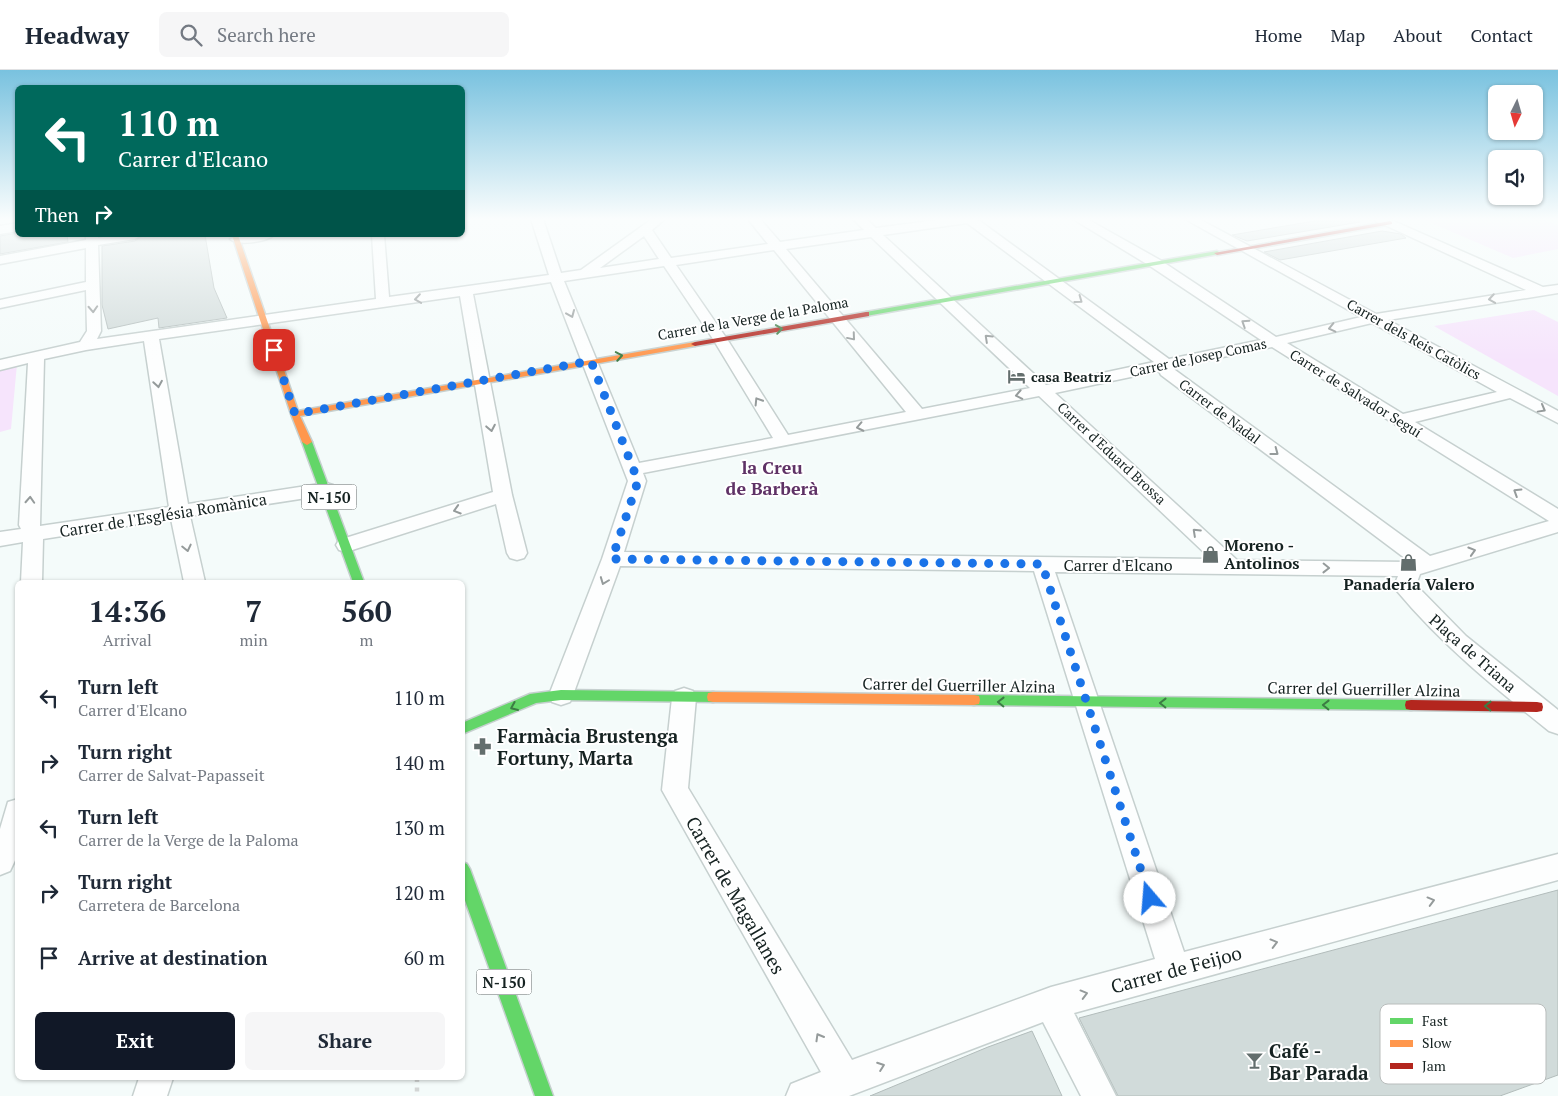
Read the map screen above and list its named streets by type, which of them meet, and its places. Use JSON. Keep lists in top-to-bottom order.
{
  "streets": {
    "street": [
      "Carrer de la Verge de la Paloma",
      "Carrer dels Reis Catòlics",
      "Carrer de Josep Comas",
      "Carrer de Salvador Seguí",
      "Carrer de Nadal",
      "Carrer d'Eduard Brossa",
      "N-150",
      "Carrer de l'Església Romànica",
      "Carrer d'Elcano",
      "Plaça de Triana",
      "Carrer del Guerriller Alzina",
      "Carrer de Magallanes",
      "Carrer de Feijoo"
    ]
  },
  "crossings": [
    ["Carrer de la Verge de la Paloma", "Carrer de Nadal"],
    ["Carrer de la Verge de la Paloma", "Carrer d'Eduard Brossa"],
    ["Carrer de la Verge de la Paloma", "N-150"],
    ["Carrer dels Reis Catòlics", "Carrer de Josep Comas"],
    ["Carrer de Josep Comas", "Carrer de Salvador Seguí"],
    ["Carrer de Josep Comas", "Carrer de Nadal"],
    ["Carrer de Josep Comas", "Carrer d'Eduard Brossa"],
    ["Carrer de Nadal", "Carrer d'Elcano"],
    ["Carrer de Nadal", "Plaça de Triana"],
    ["Carrer d'Eduard Brossa", "Carrer d'Elcano"],
    ["N-150", "Carrer de l'Església Romànica"],
    ["Carrer d'Elcano", "Plaça de Triana"],
    ["Plaça de Triana", "Carrer del Guerriller Alzina"],
    ["Carrer del Guerriller Alzina", "Carrer de Magallanes"],
    ["Carrer de Magallanes", "Carrer de Feijoo"]
  ],
  "one_way": [
    "Carrer de Josep Comas",
    "Carrer de Salvador Seguí",
    "Carrer de Nadal",
    "Carrer d'Eduard Brossa",
    "Carrer del Guerriller Alzina",
    "Carrer de Magallanes",
    "Carrer de Feijoo"
  ],
  "districts": ["la Creu de Barberà"],
  "places": {
    "hotel": ["casa Beatriz"],
    "shop": ["Moreno - Antolinos", "Panadería Valero"],
    "pharmacy": ["Farmàcia Brustenga Fortuny, Marta"],
    "bar": ["Café - Bar Parada"]
  },
  "legend": ["Fast", "Slow", "Jam"],
  "north": "bottom",
  "page": {
    "header": "Headway",
    "search": "Search here",
    "nav": [
      "Home",
      "Map",
      "About",
      "Contact"
    ],
    "turn": ["110 m", "Carrer d'Elcano"],
    "then": "Then",
    "eta": [
      "14:36",
      "Arrival",
      "7",
      "min",
      "560",
      "m"
    ],
    "list": [
      {
        "name": "Turn left",
        "note": "Carrer d'Elcano",
        "value": "110 m"
      },
      {
        "name": "Turn right",
        "note": "Carrer de Salvat-Papasseit",
        "value": "140 m"
      },
      {
        "name": "Turn left",
        "note": "Carrer de la Verge de la Paloma",
        "value": "130 m"
      },
      {
        "name": "Turn right",
        "note": "Carretera de Barcelona",
        "value": "120 m"
      },
      {
        "name": "Arrive at destination",
        "value": "60 m"
      }
    ],
    "buttons": ["Exit", "Share"]
  }
}
